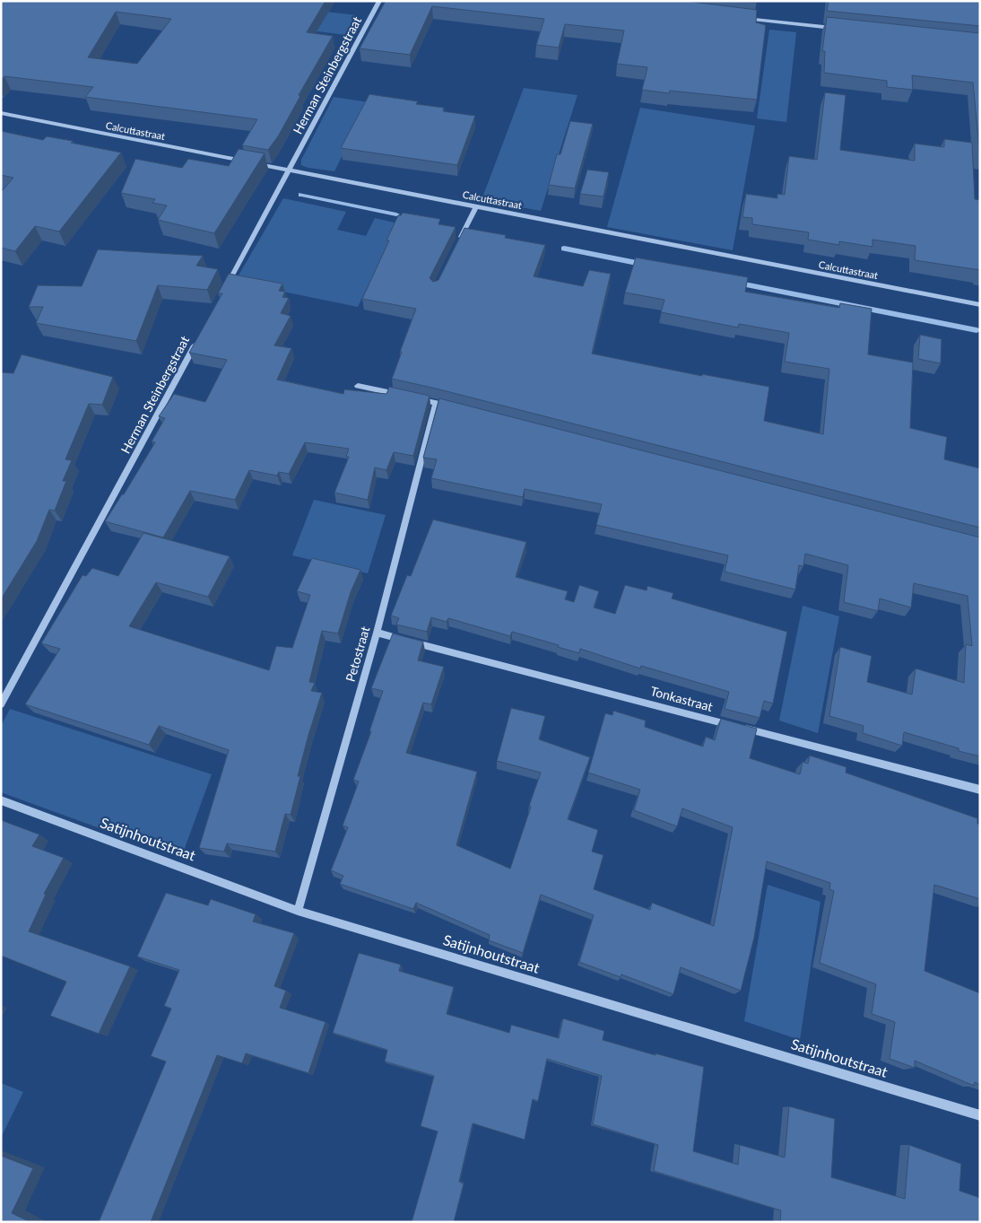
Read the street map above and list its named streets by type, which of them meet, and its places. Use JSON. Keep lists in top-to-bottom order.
{
  "streets": {
    "street": [
      "Herman Steinbergstraat",
      "Calcuttastraat",
      "Petostraat",
      "Tonkastraat",
      "Satijnhoutstraat"
    ]
  },
  "crossings": [
    ["Herman Steinbergstraat", "Calcuttastraat"],
    ["Petostraat", "Tonkastraat"],
    ["Petostraat", "Satijnhoutstraat"]
  ]
}
